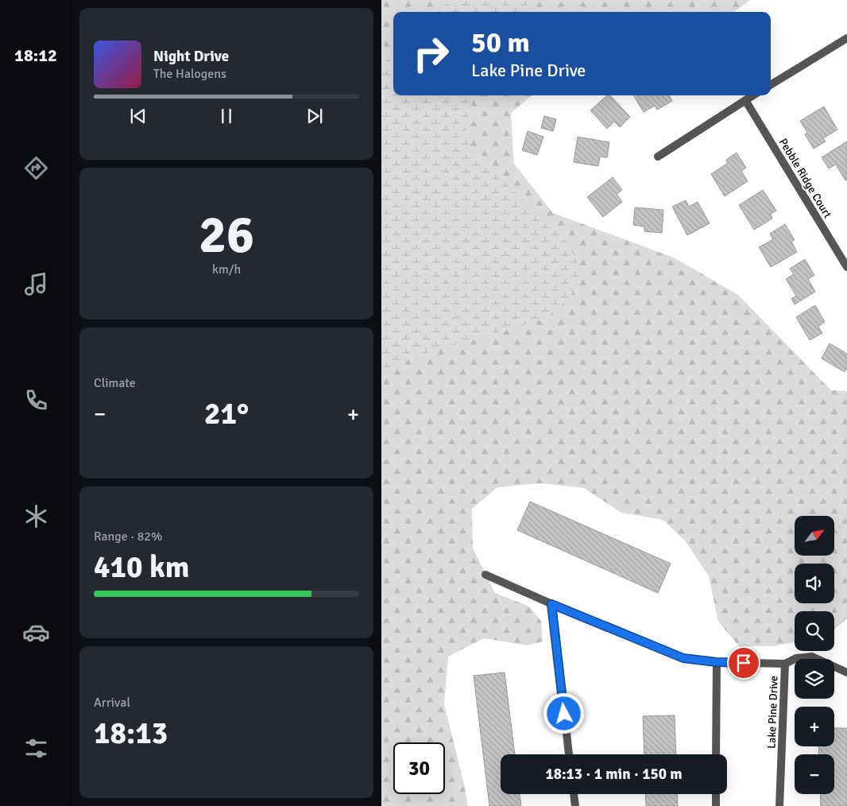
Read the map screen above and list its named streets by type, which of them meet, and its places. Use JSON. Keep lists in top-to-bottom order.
{
  "streets": {
    "street": ["Pebble Ridge Court", "Lake Pine Drive"]
  },
  "north": "top right",
  "page": {
    "tabs": "18:12",
    "turn": ["50 m", "Lake Pine Drive"],
    "song": ["Night Drive", "The Halogens"],
    "tile": [
      ["26", "km/h"],
      "Climate",
      ["Range · 82%", "410 km"],
      ["Arrival", "18:13"]
    ],
    "heat": ["−", "21°", "+"],
    "map_buttons": ["+", "−"],
    "limit": "30",
    "trip": "18:13 · 1 min · 150 m"
  }
}
